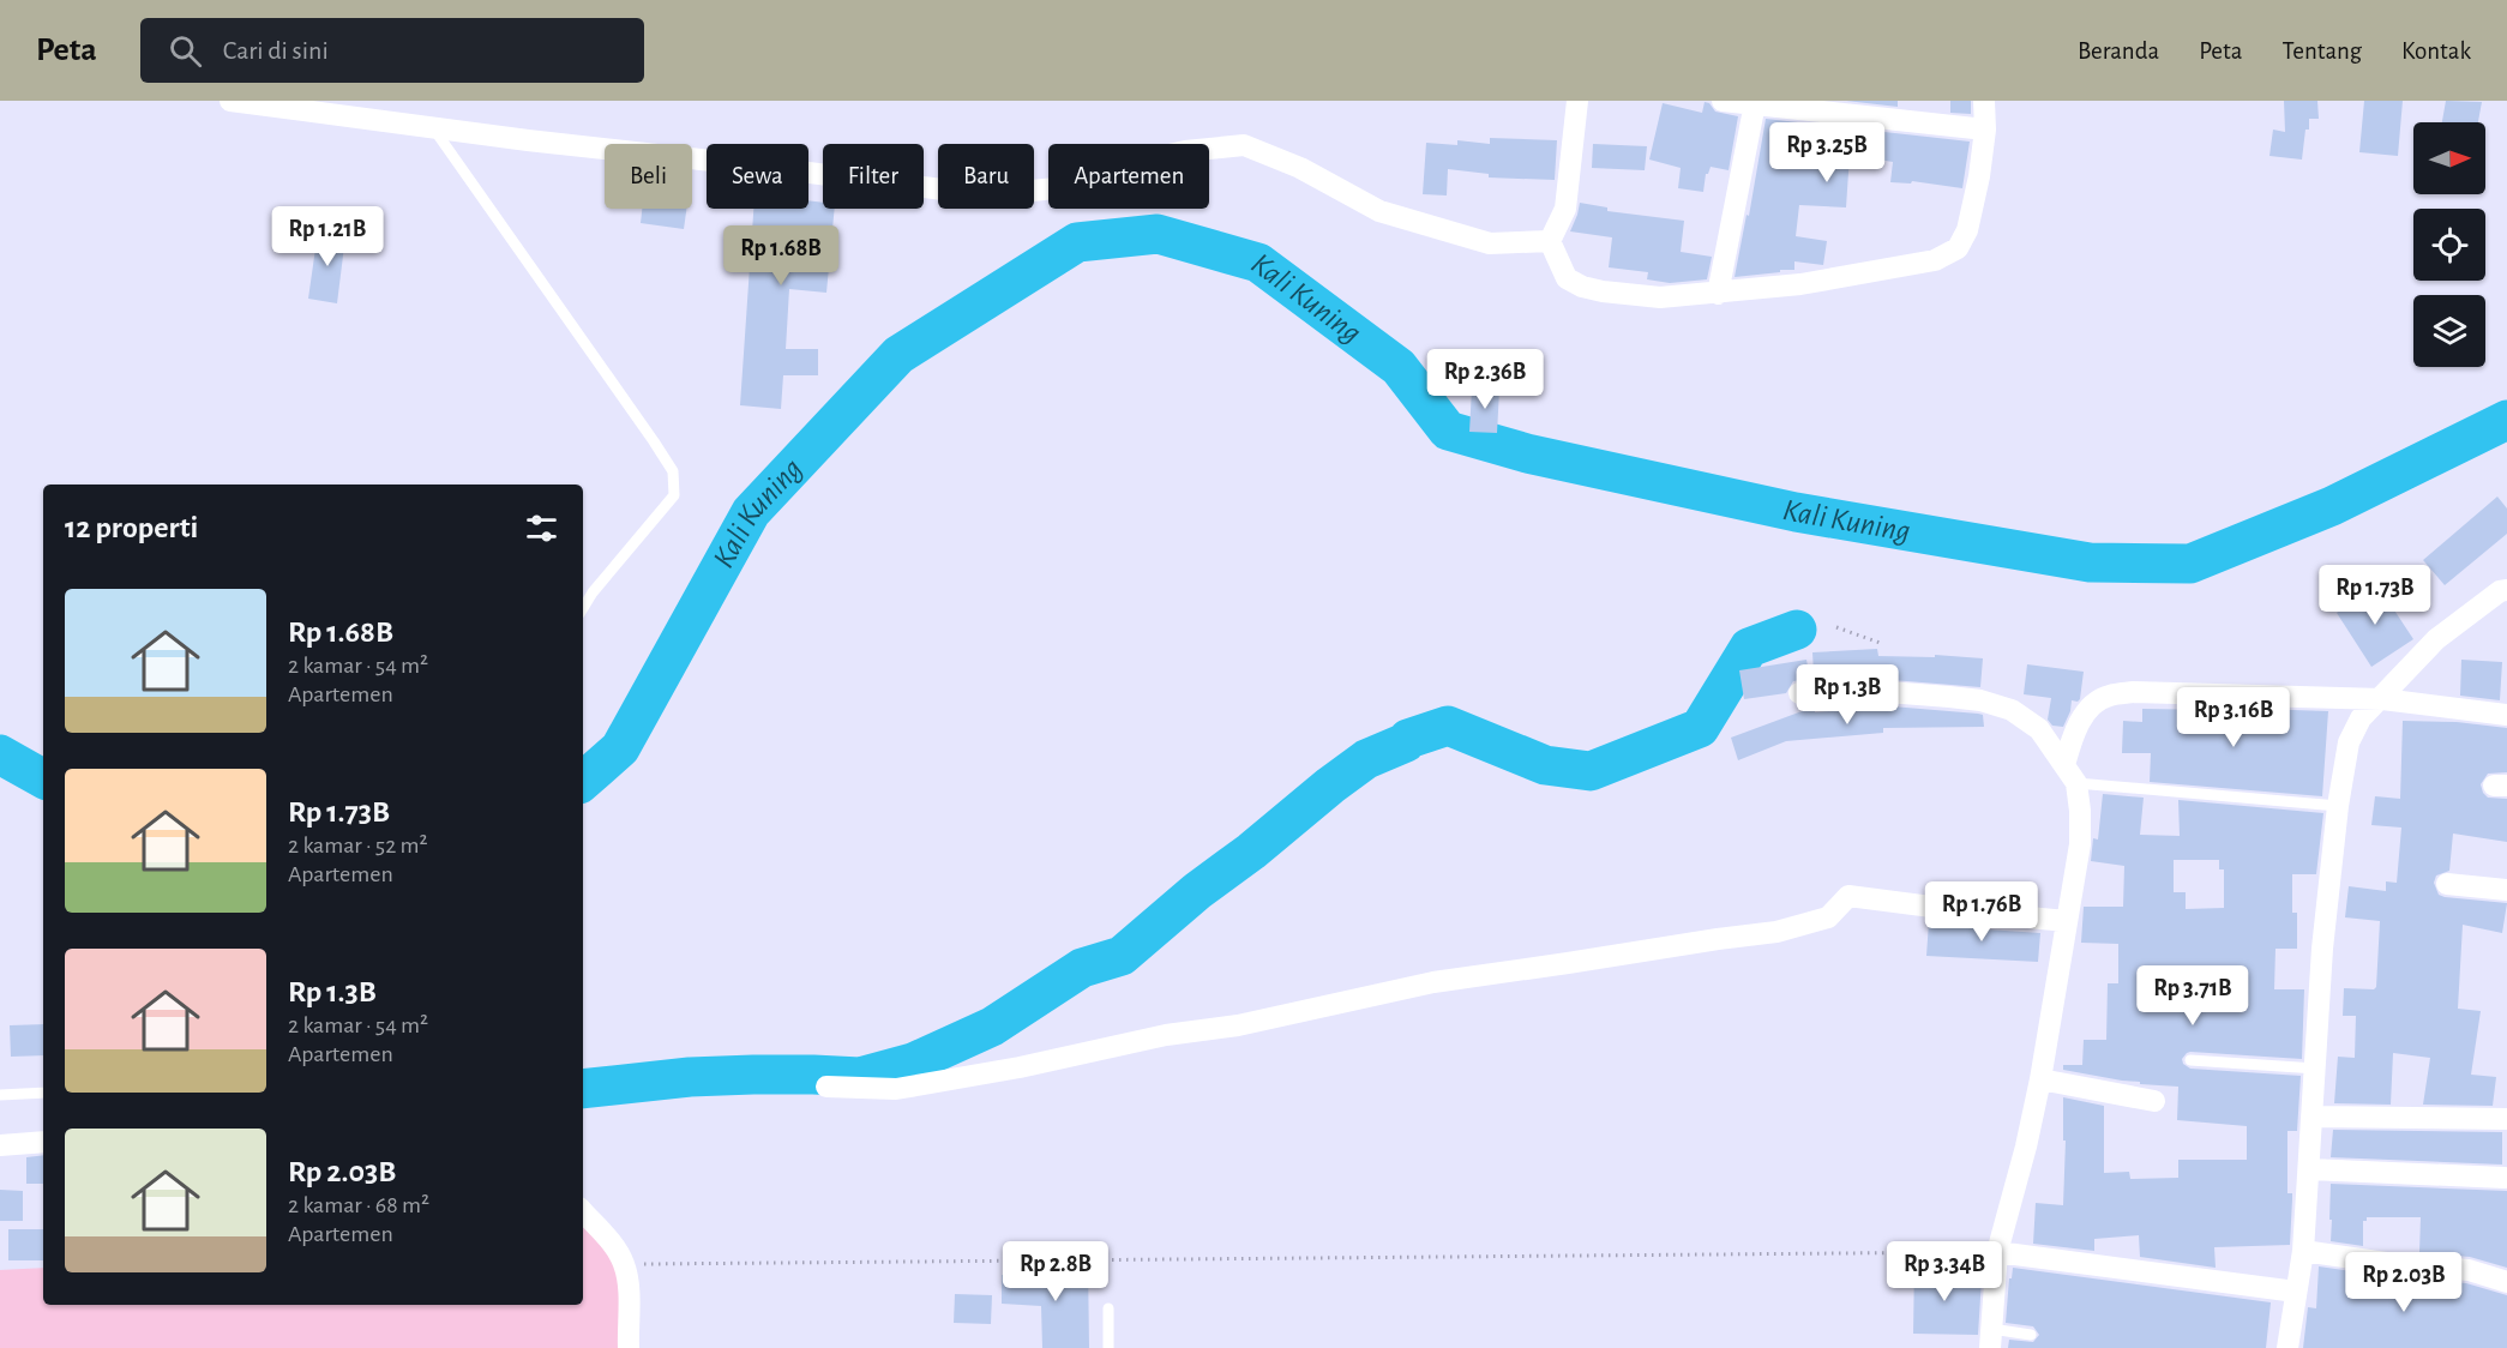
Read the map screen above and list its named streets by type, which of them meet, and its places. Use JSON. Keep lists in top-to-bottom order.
{
  "water": ["Kali Kuning"],
  "north": "right",
  "page": {
    "header": "Peta",
    "search": "Cari di sini",
    "nav": [
      "Beranda",
      "Peta",
      "Tentang",
      "Kontak"
    ],
    "price": [
      "Rp 3.25B",
      "Rp 1.21B",
      "Rp 1.68B",
      "Rp 2.36B",
      "Rp 1.73B",
      "Rp 1.3B",
      "Rp 3.16B",
      "Rp 1.76B",
      "Rp 3.71B",
      "Rp 2.8B",
      "Rp 3.34B",
      "Rp 2.03B"
    ],
    "chip": [
      "Beli",
      "Sewa",
      "Filter",
      "Baru",
      "Apartemen"
    ],
    "heading": "12 properti",
    "list": [
      {
        "name": "Rp 1.68B",
        "note": "2 kamar · 54 m² · Apartemen"
      },
      {
        "name": "Rp 1.73B",
        "note": "2 kamar · 52 m² · Apartemen"
      },
      {
        "name": "Rp 1.3B",
        "note": "2 kamar · 54 m² · Apartemen"
      },
      {
        "name": "Rp 2.03B",
        "note": "2 kamar · 68 m² · Apartemen"
      }
    ]
  }
}
